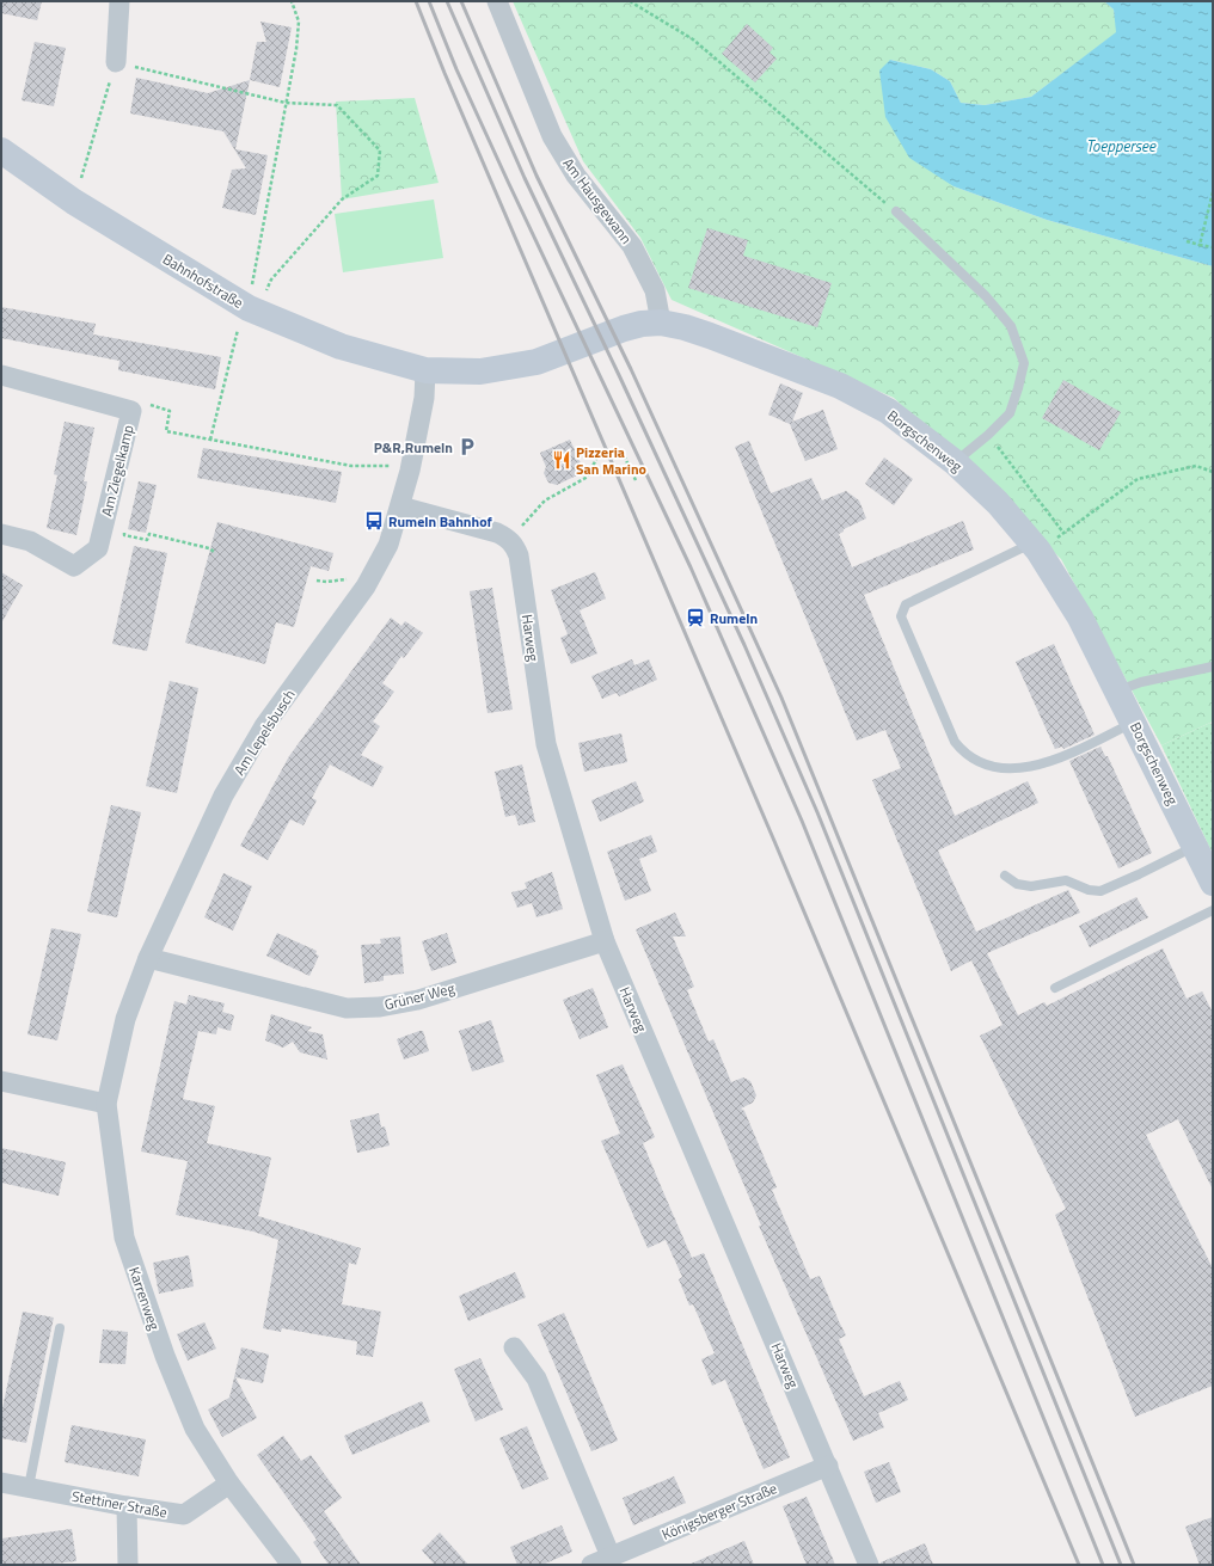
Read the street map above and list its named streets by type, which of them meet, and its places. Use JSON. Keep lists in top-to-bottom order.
{
  "streets": {
    "main road": ["Bahnhofstraße", "Borgschenweg"],
    "street": [
      "Am Hausgewann",
      "Am Ziegelkamp",
      "Harweg",
      "Am Lepelsbusch",
      "Grüner Weg",
      "Karrenweg",
      "Stettiner Straße",
      "Königsberger Straße"
    ]
  },
  "crossings": [
    ["Am Hausgewann", "Borgschenweg"],
    ["Bahnhofstraße", "Borgschenweg"],
    ["Bahnhofstraße", "Am Lepelsbusch"],
    ["Borgschenweg", "Am Lepelsbusch"],
    ["Harweg", "Grüner Weg"],
    ["Harweg", "Königsberger Straße"],
    ["Am Lepelsbusch", "Grüner Weg"],
    ["Am Lepelsbusch", "Karrenweg"],
    ["Karrenweg", "Stettiner Straße"]
  ],
  "water": ["Toeppersee"],
  "places": {
    "parking": ["P&R,Rumeln"],
    "restaurant": ["Pizzeria San Marino"],
    "bus stop": ["Rumeln Bahnhof"],
    "station": ["Rumeln"]
  }
}
